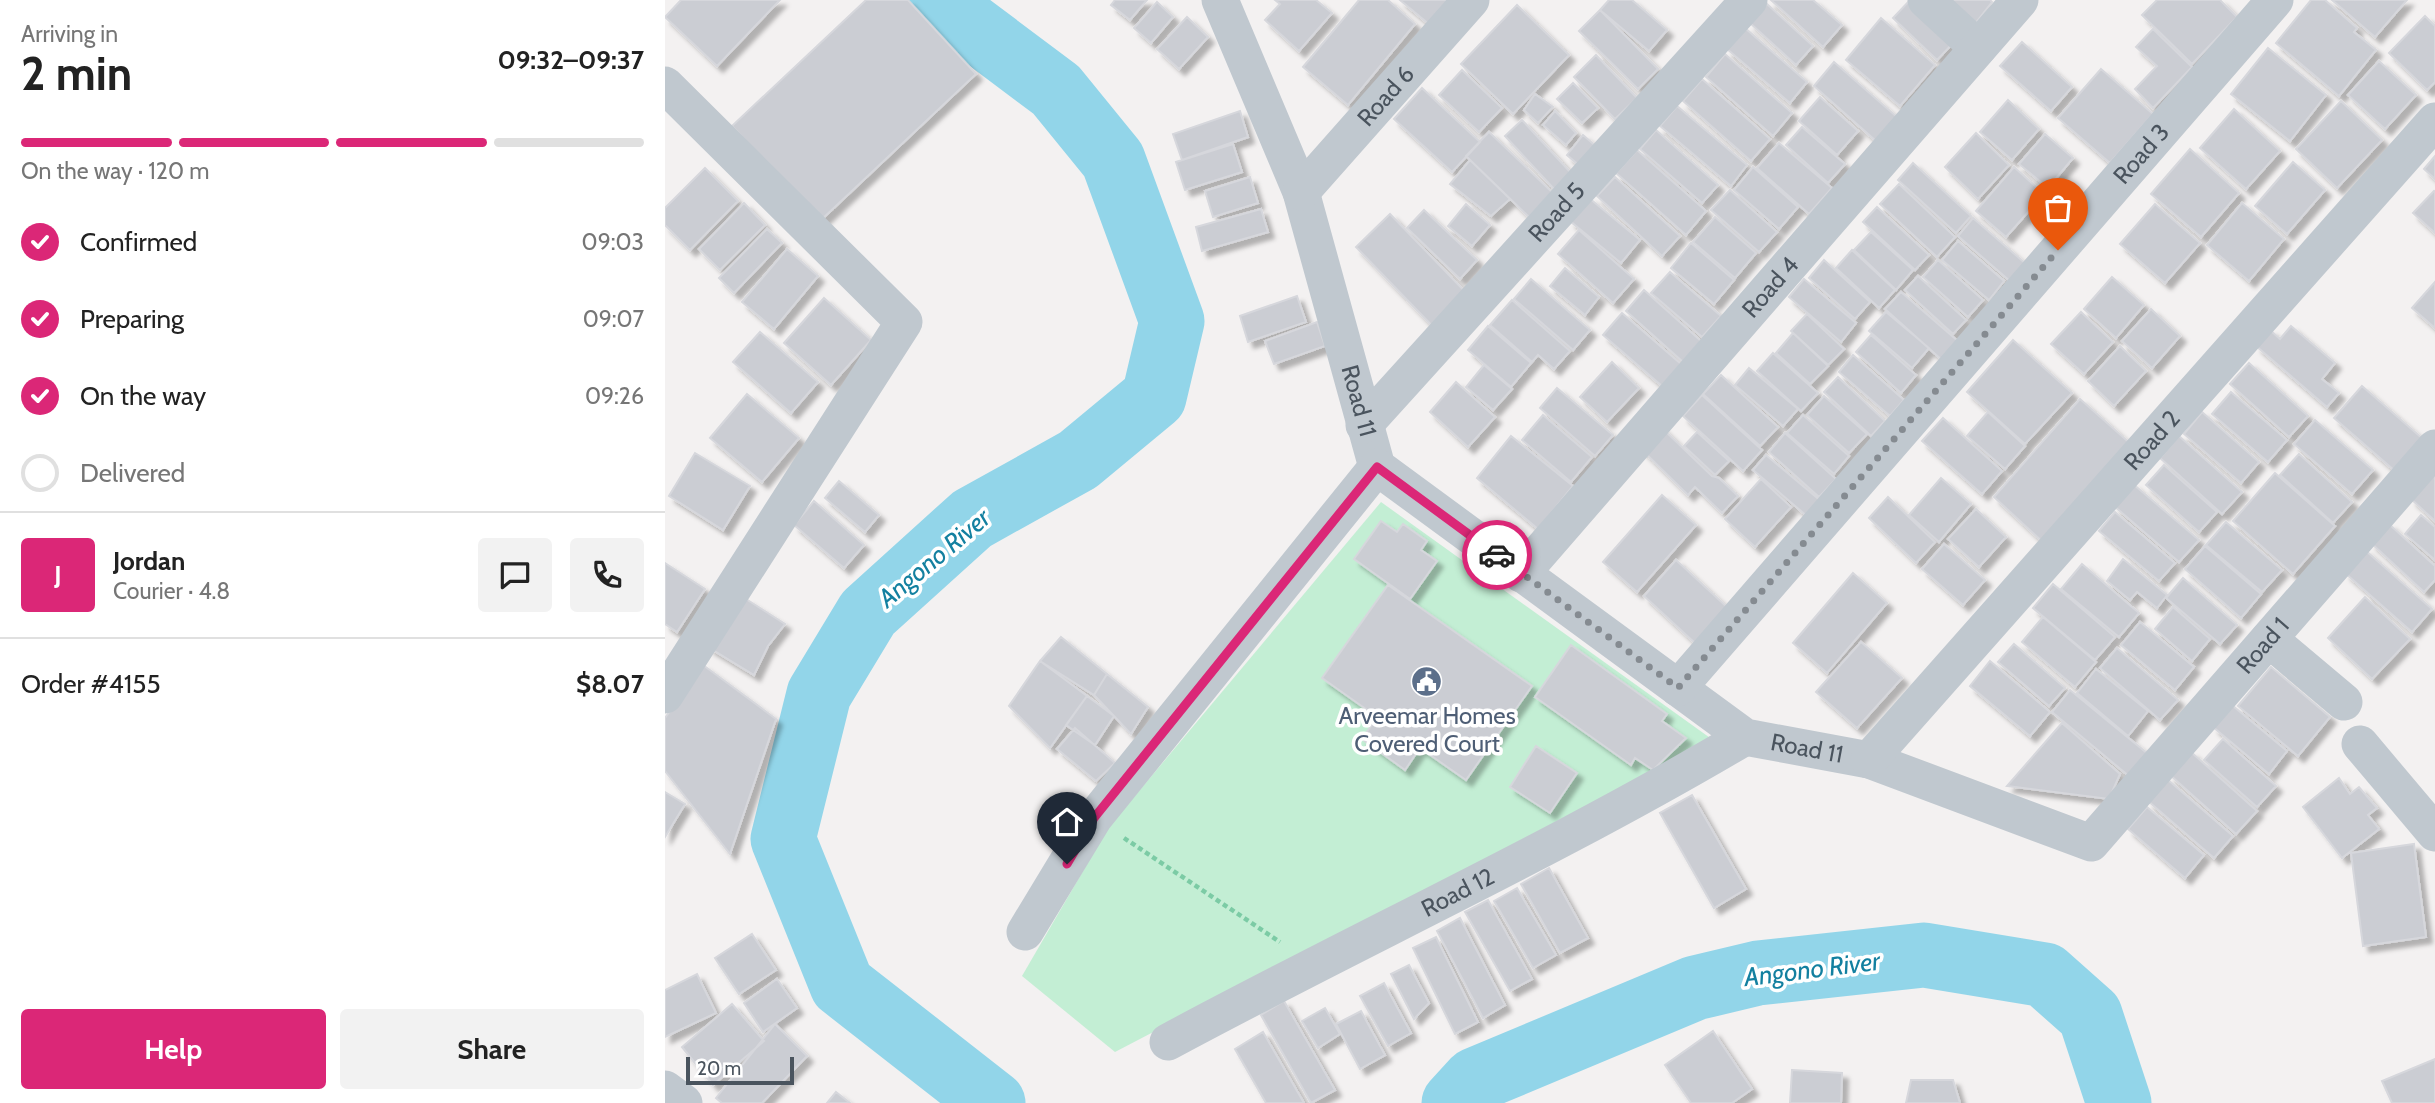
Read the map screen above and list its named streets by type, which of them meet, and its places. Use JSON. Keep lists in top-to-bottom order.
{
  "streets": {
    "street": [
      "Road 6",
      "Road 3",
      "Road 5",
      "Road 4",
      "Road 11",
      "Road 2",
      "Road 1",
      "Road 12"
    ]
  },
  "crossings": [
    ["Road 6", "Road 11"],
    ["Road 3", "Road 11"],
    ["Road 5", "Road 11"],
    ["Road 4", "Road 11"],
    ["Road 11", "Road 2"],
    ["Road 11", "Road 1"],
    ["Road 11", "Road 12"]
  ],
  "water": ["Angono River"],
  "places": {
    "public building": ["Arveemar Homes Covered Court"]
  },
  "scale_bar": "20 m",
  "page": {
    "heading": ["2 min", "Arriving in", "09:32–09:37"],
    "panel": [
      "Jordan",
      "Courier · 4.8",
      "Order #4155",
      "$8.07"
    ],
    "bar": "On the way · 120 m",
    "list": [
      ["Confirmed", "09:03"],
      ["Preparing", "09:07"],
      ["On the way", "09:26"],
      "Delivered"
    ],
    "round": "J",
    "buttons": ["Help", "Share"],
    "scale": "20 m"
  }
}
